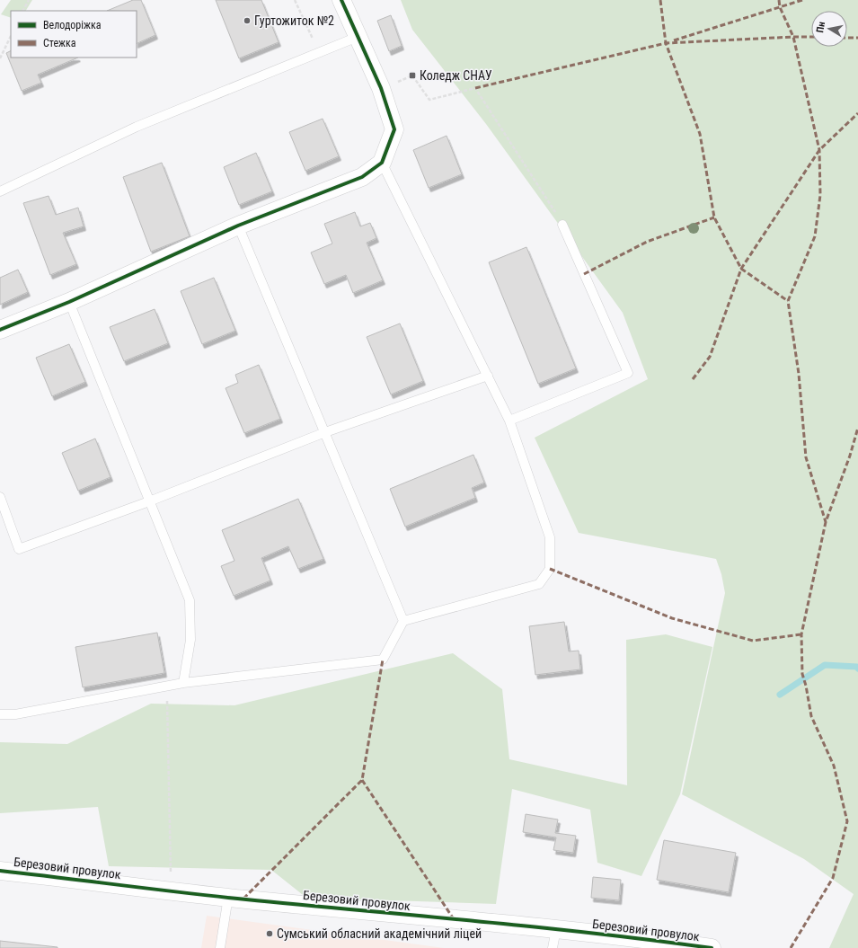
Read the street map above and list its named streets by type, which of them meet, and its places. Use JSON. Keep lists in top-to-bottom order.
{
  "streets": {
    "street": ["Березовий провулок"]
  },
  "places": {
    "other": ["Гуртожиток №2", "Сумський обласний академічний ліцей"],
    "transit": ["Коледж СНАУ"]
  },
  "legend": ["Велодоріжка", "Стежка"],
  "north": "left"
}
